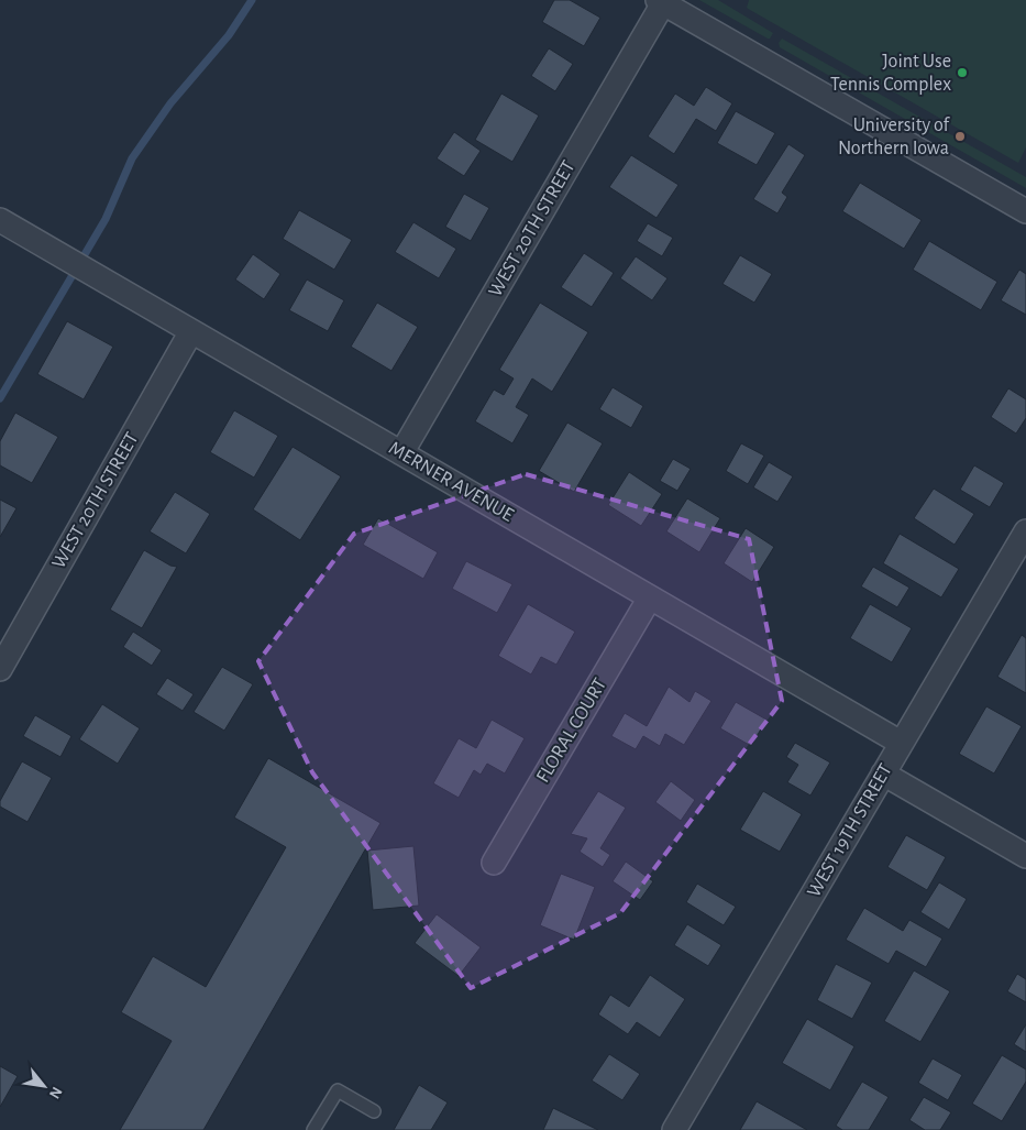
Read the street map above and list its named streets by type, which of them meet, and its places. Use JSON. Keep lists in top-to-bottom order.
{
  "streets": {
    "street": [
      "WEST 20TH STREET",
      "MERNER AVENUE",
      "FLORAL COURT",
      "WEST 19TH STREET"
    ]
  },
  "crossings": [
    ["WEST 20TH STREET", "MERNER AVENUE"],
    ["MERNER AVENUE", "FLORAL COURT"],
    ["MERNER AVENUE", "WEST 19TH STREET"]
  ],
  "places": ["Joint Use Tennis Complex", "University of Northern Iowa"],
  "north": "bottom right"
}
